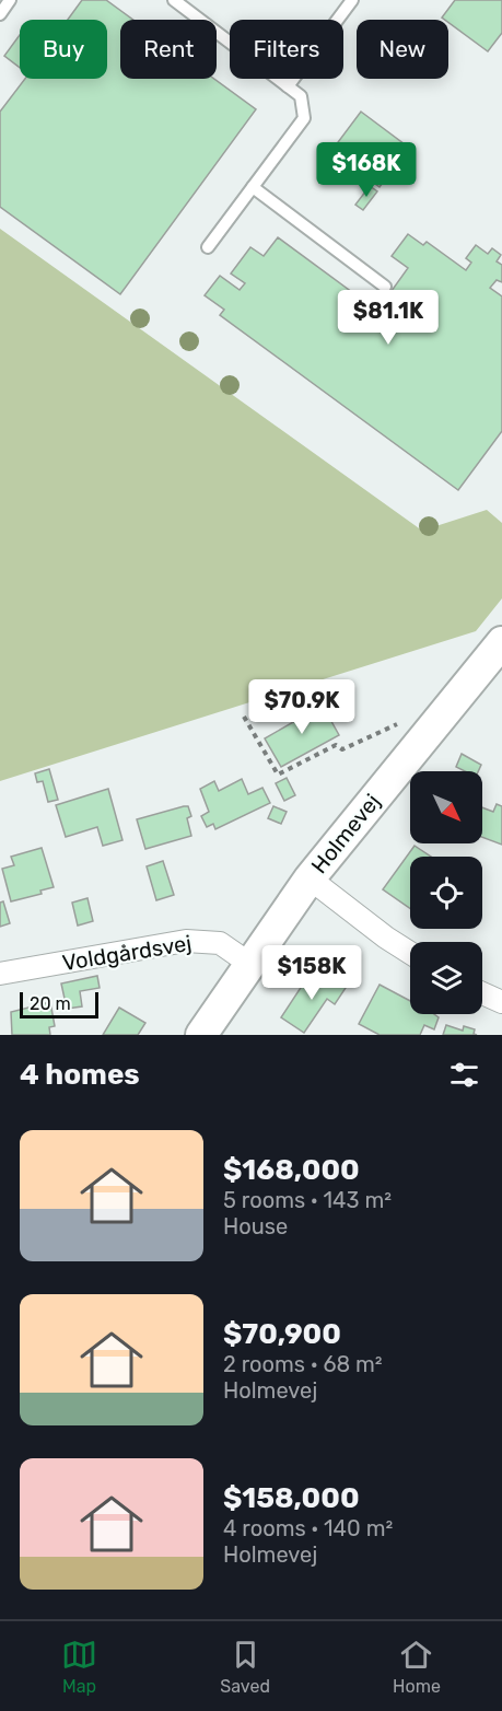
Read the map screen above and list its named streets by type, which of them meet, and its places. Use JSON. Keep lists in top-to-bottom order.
{
  "streets": {
    "street": ["Holmevej", "Voldgårdsvej"]
  },
  "crossings": [
    ["Holmevej", "Voldgårdsvej"]
  ],
  "scale_bar": "20 m",
  "north": "bottom right",
  "page": {
    "chip": [
      "Buy",
      "Rent",
      "Filters",
      "New"
    ],
    "price": [
      "$168K",
      "$81.1K",
      "$70.9K",
      "$158K"
    ],
    "scale": "20 m",
    "heading": "4 homes",
    "list": [
      {
        "name": "$168,000",
        "note": "5 rooms · 143 m² · House"
      },
      {
        "name": "$70,900",
        "note": "2 rooms · 68 m² · Holmevej"
      },
      {
        "name": "$158,000",
        "note": "4 rooms · 140 m² · Holmevej"
      }
    ],
    "tabs": ["Map", "Saved", "Home"]
  }
}
